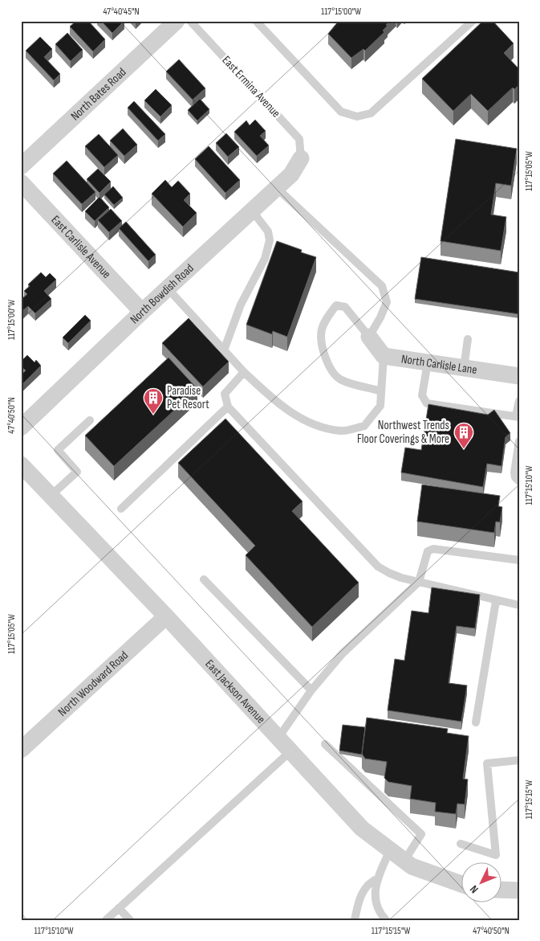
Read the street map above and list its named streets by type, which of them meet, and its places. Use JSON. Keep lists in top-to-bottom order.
{
  "streets": {
    "street": [
      "North Bates Road",
      "East Carlisle Avenue",
      "North Bowdish Road",
      "North Carlisle Lane",
      "North Woodward Road",
      "East Jackson Avenue"
    ],
    "lane": ["East Ermina Avenue"]
  },
  "crossings": [
    ["East Ermina Avenue", "North Bowdish Road"],
    ["East Carlisle Avenue", "North Bowdish Road"],
    ["North Woodward Road", "East Jackson Avenue"]
  ],
  "places": {
    "building": ["Paradise Pet Resort", "Northwest Trends Floor Coverings & More"]
  },
  "north": "bottom left",
  "coordinates": [
    "47°40'45\"N",
    "117°15'00\"W",
    "117°15'05\"W",
    "47°40'50\"N",
    "117°15'10\"W",
    "117°15'15\"W"
  ]
}
